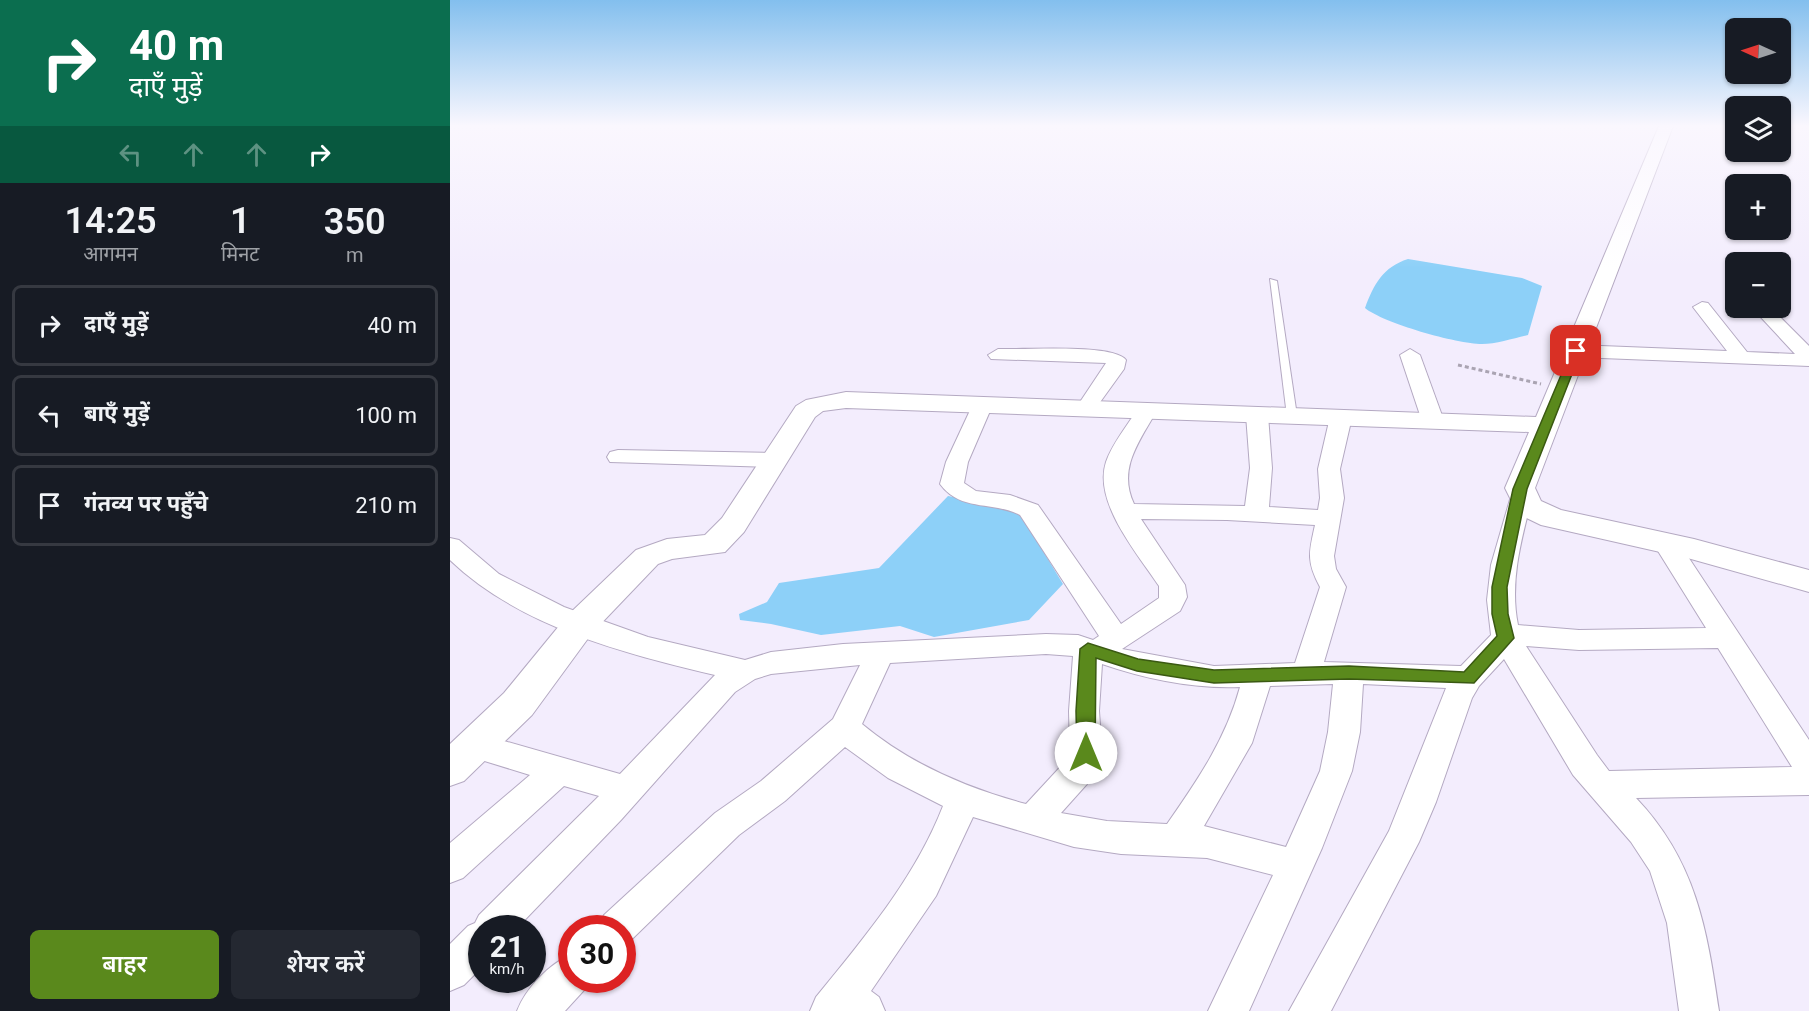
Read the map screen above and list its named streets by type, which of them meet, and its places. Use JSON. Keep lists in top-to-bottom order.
{
  "north": "left",
  "page": {
    "turn": ["40 m", "दाएँ मुड़ें"],
    "map_buttons": ["+", "−"],
    "eta": [
      "14:25",
      "आगमन",
      "1",
      "मिनट",
      "350",
      "m"
    ],
    "list": [
      {
        "name": "दाएँ मुड़ें",
        "value": "40 m"
      },
      {
        "name": "बाएँ मुड़ें",
        "value": "100 m"
      },
      {
        "name": "गंतव्य पर पहुँचे",
        "value": "210 m"
      }
    ],
    "speed": "21 km/h",
    "limit": "30",
    "buttons": ["बाहर", "शेयर करें"]
  }
}
